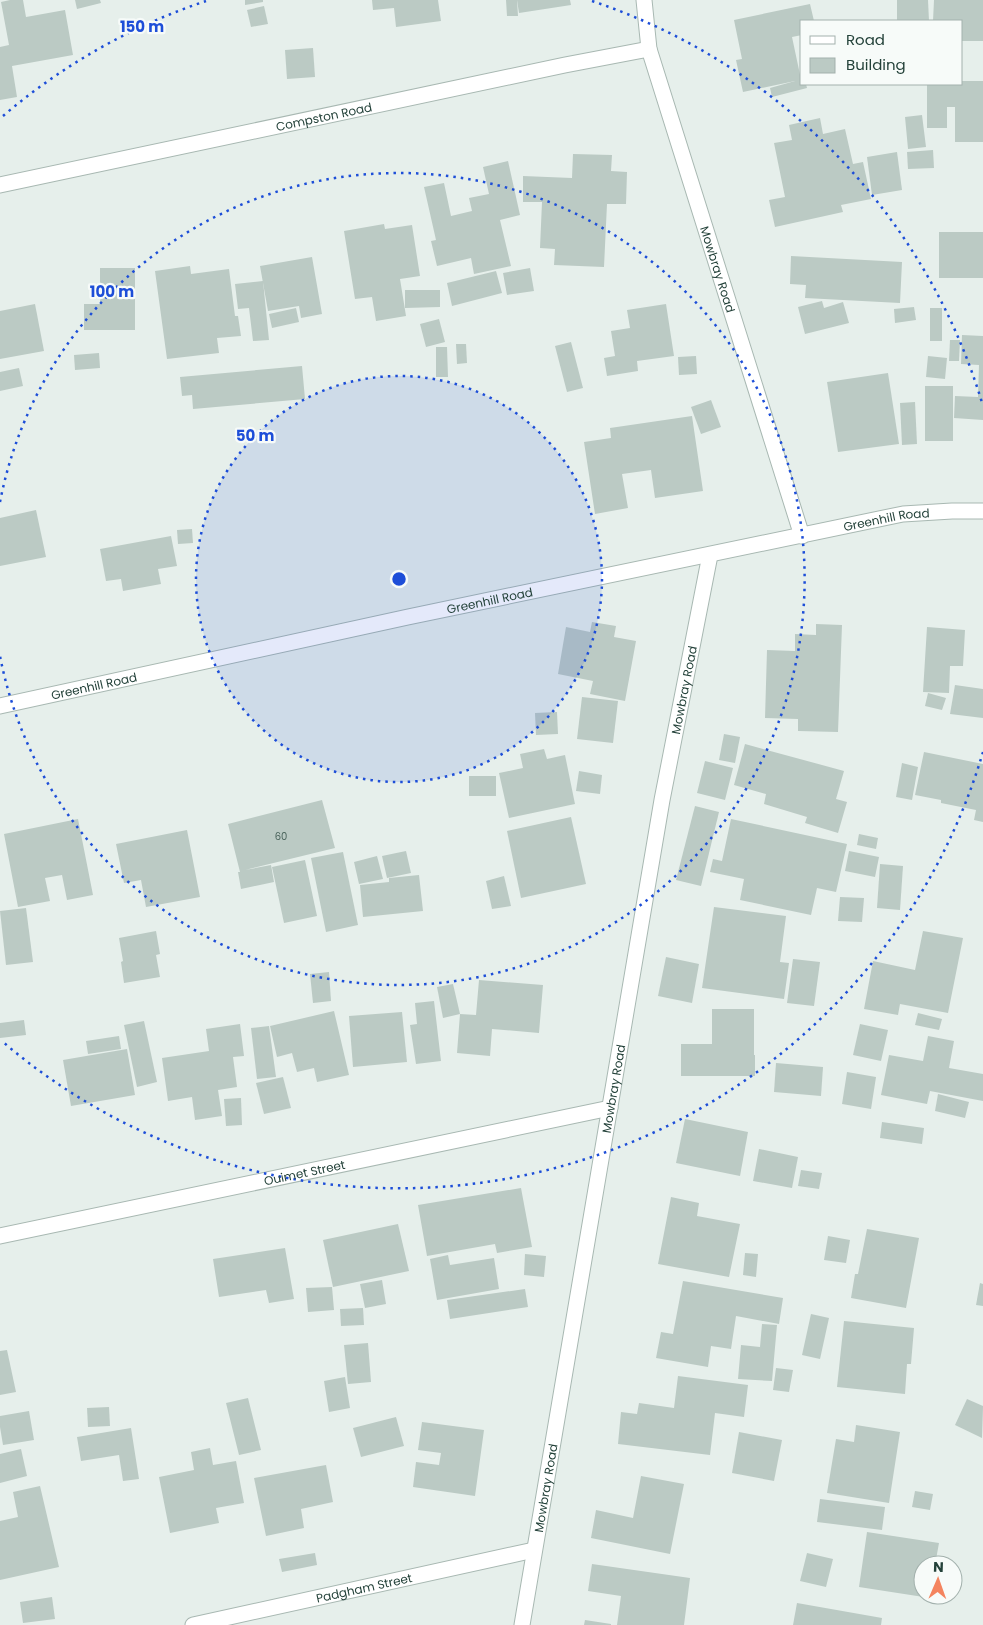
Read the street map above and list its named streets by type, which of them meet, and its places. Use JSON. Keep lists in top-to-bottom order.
{
  "streets": {
    "street": [
      "Compston Road",
      "Mowbray Road",
      "Greenhill Road",
      "Ouimet Street",
      "Padgham Street"
    ]
  },
  "crossings": [
    ["Compston Road", "Mowbray Road"],
    ["Mowbray Road", "Greenhill Road"],
    ["Mowbray Road", "Ouimet Street"],
    ["Mowbray Road", "Padgham Street"]
  ],
  "house_numbers": ["60"],
  "legend": ["Road", "Building"],
  "north": "top",
  "rings": ["150 m", "100 m", "50 m"]
}
